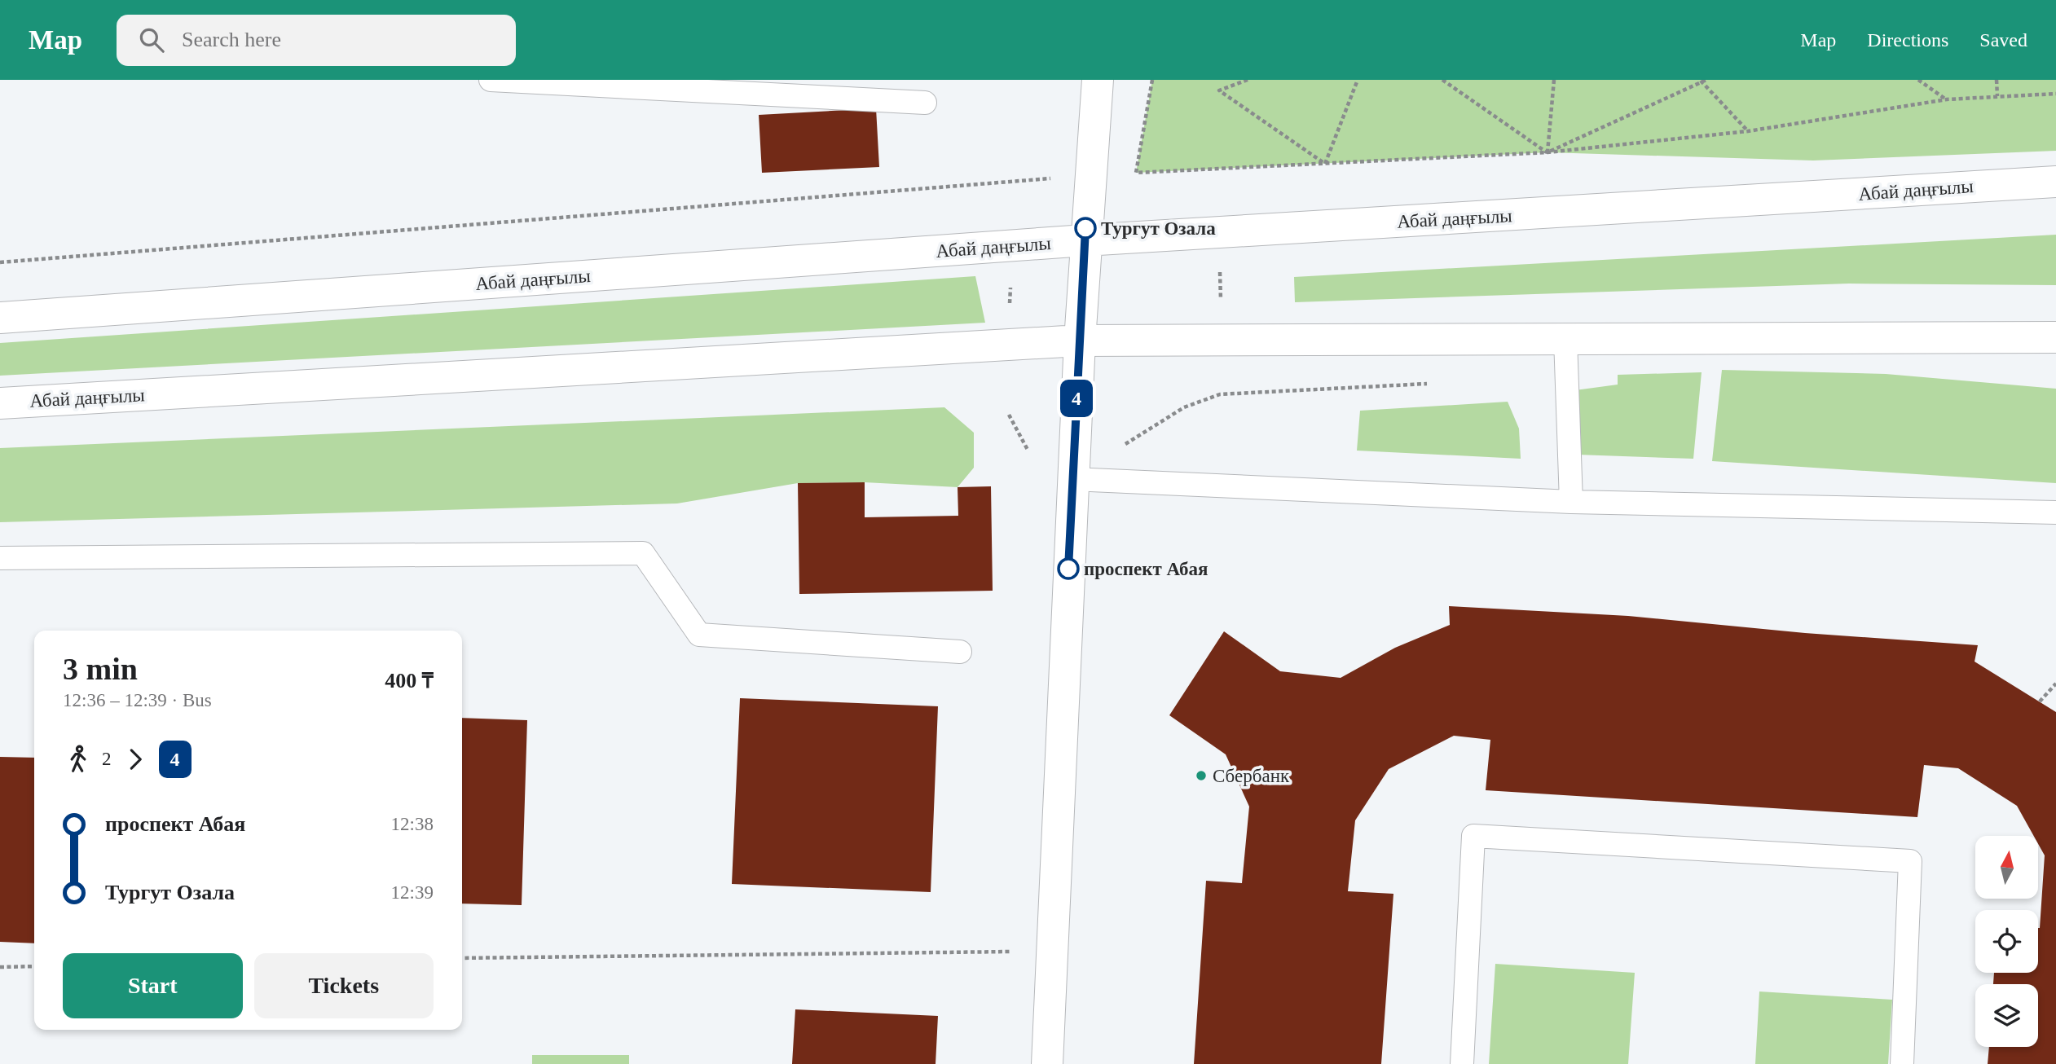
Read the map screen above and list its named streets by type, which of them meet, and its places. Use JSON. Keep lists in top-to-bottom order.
{
  "streets": {
    "main road": ["Абай даңғылы"]
  },
  "places": ["Тургут Озала", "проспект Абая", "Сбербанк"],
  "lines": ["bus line 4"],
  "north": "top",
  "page": {
    "header": "Map",
    "search": "Search here",
    "nav": ["Map", "Directions", "Saved"],
    "on_map": "4",
    "heading": ["3 min", "12:36 – 12:39 · Bus", "400 ₸"],
    "legs": ["2", "4"],
    "list": [
      {
        "name": "проспект Абая",
        "value": "12:38"
      },
      {
        "name": "Тургут Озала",
        "value": "12:39"
      }
    ],
    "buttons": ["Start", "Tickets"]
  }
}
